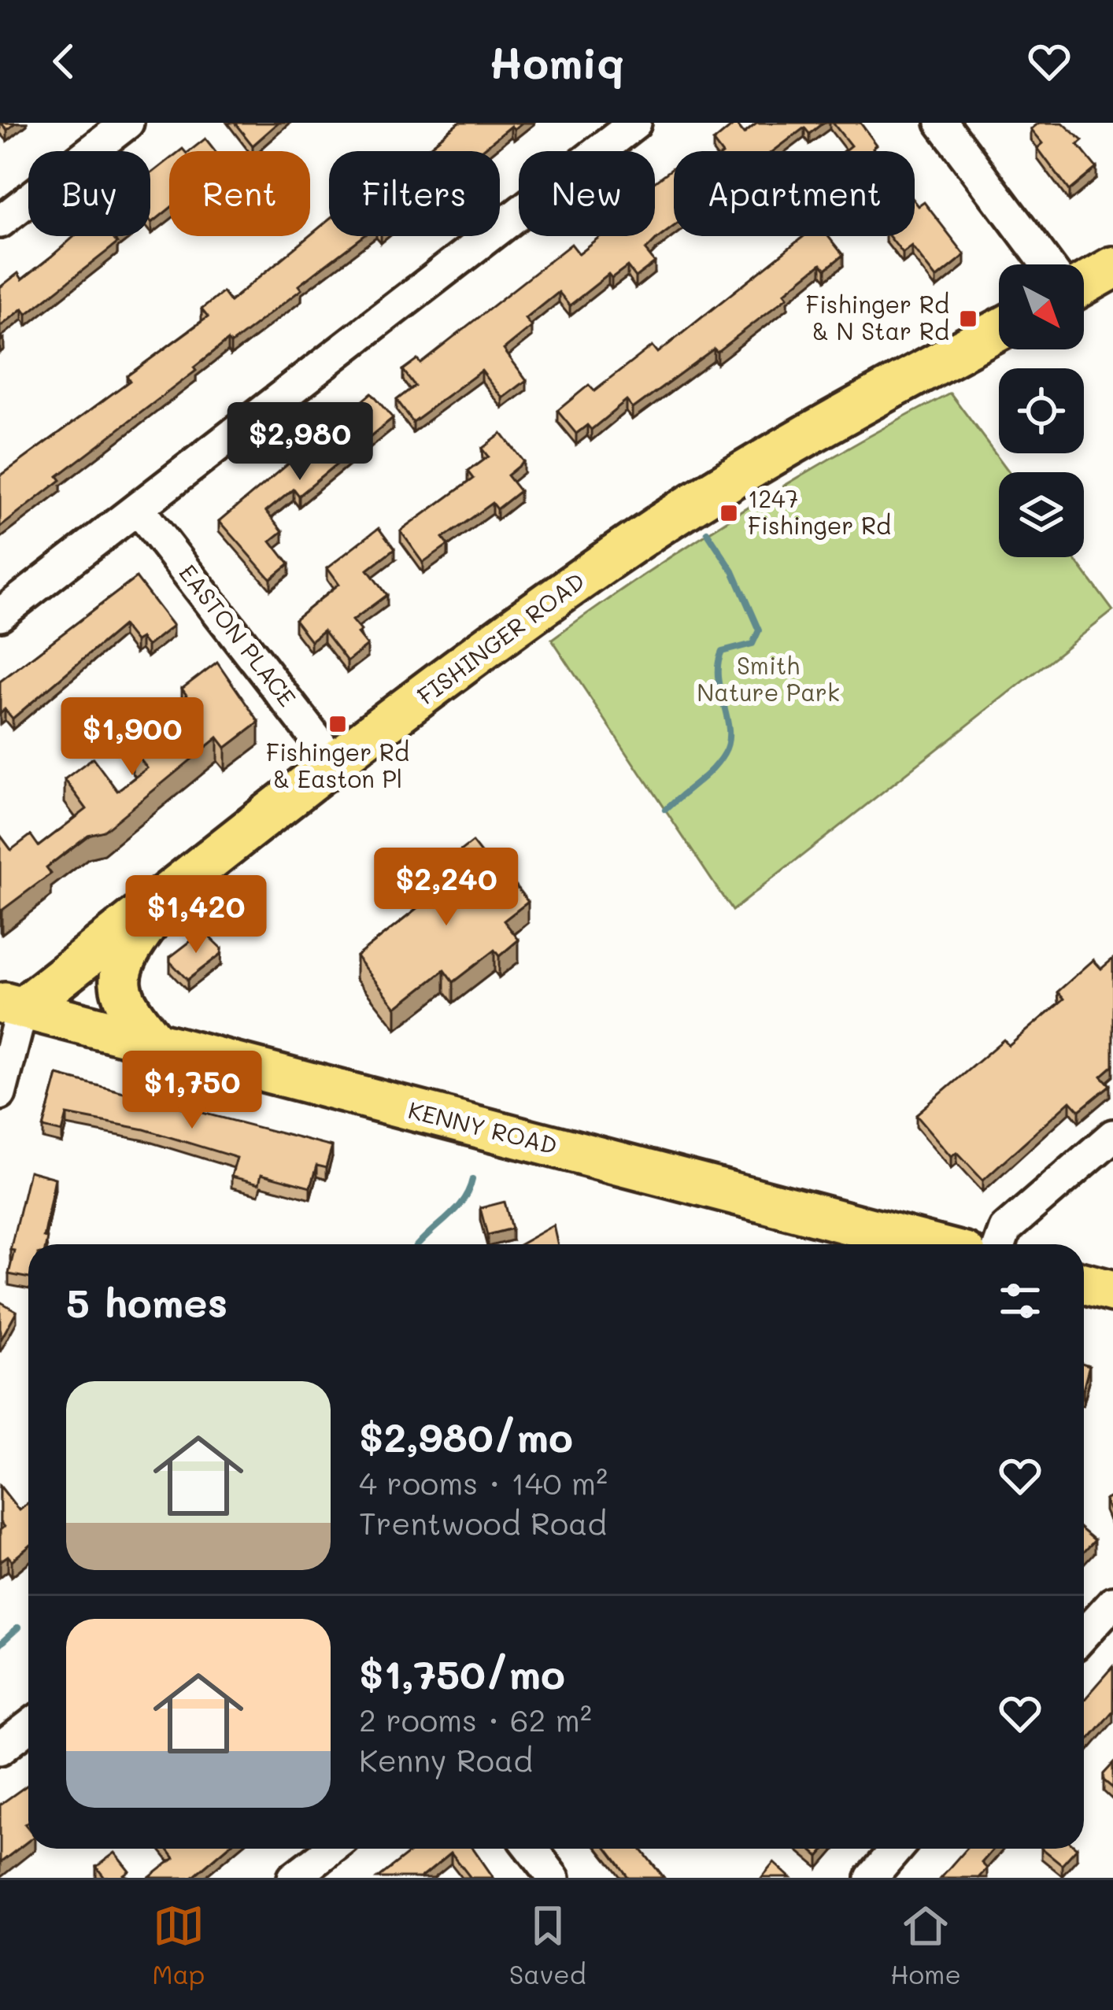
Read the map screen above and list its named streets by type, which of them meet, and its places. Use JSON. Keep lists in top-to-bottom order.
{
  "streets": {
    "main road": ["FISHINGER ROAD", "KENNY ROAD"],
    "street": ["EASTON PLACE"]
  },
  "crossings": [
    ["EASTON PLACE", "FISHINGER ROAD"],
    ["FISHINGER ROAD", "KENNY ROAD"]
  ],
  "parks": ["Smith Nature Park"],
  "places": {
    "transit": ["Fishinger Rd & N Star Rd", "1247 Fishinger Rd", "Fishinger Rd & Easton Pl"]
  },
  "north": "bottom right",
  "page": {
    "header": "Homiq",
    "chip": [
      "Buy",
      "Rent",
      "Filters",
      "New",
      "Apartment"
    ],
    "price": [
      "$2,980",
      "$1,900",
      "$2,240",
      "$1,420",
      "$1,750"
    ],
    "heading": "5 homes",
    "list": [
      {
        "name": "$2,980/mo",
        "note": "4 rooms · 140 m² · Trentwood Road"
      },
      {
        "name": "$1,750/mo",
        "note": "2 rooms · 62 m² · Kenny Road"
      }
    ],
    "tabs": ["Map", "Saved", "Home"]
  }
}
